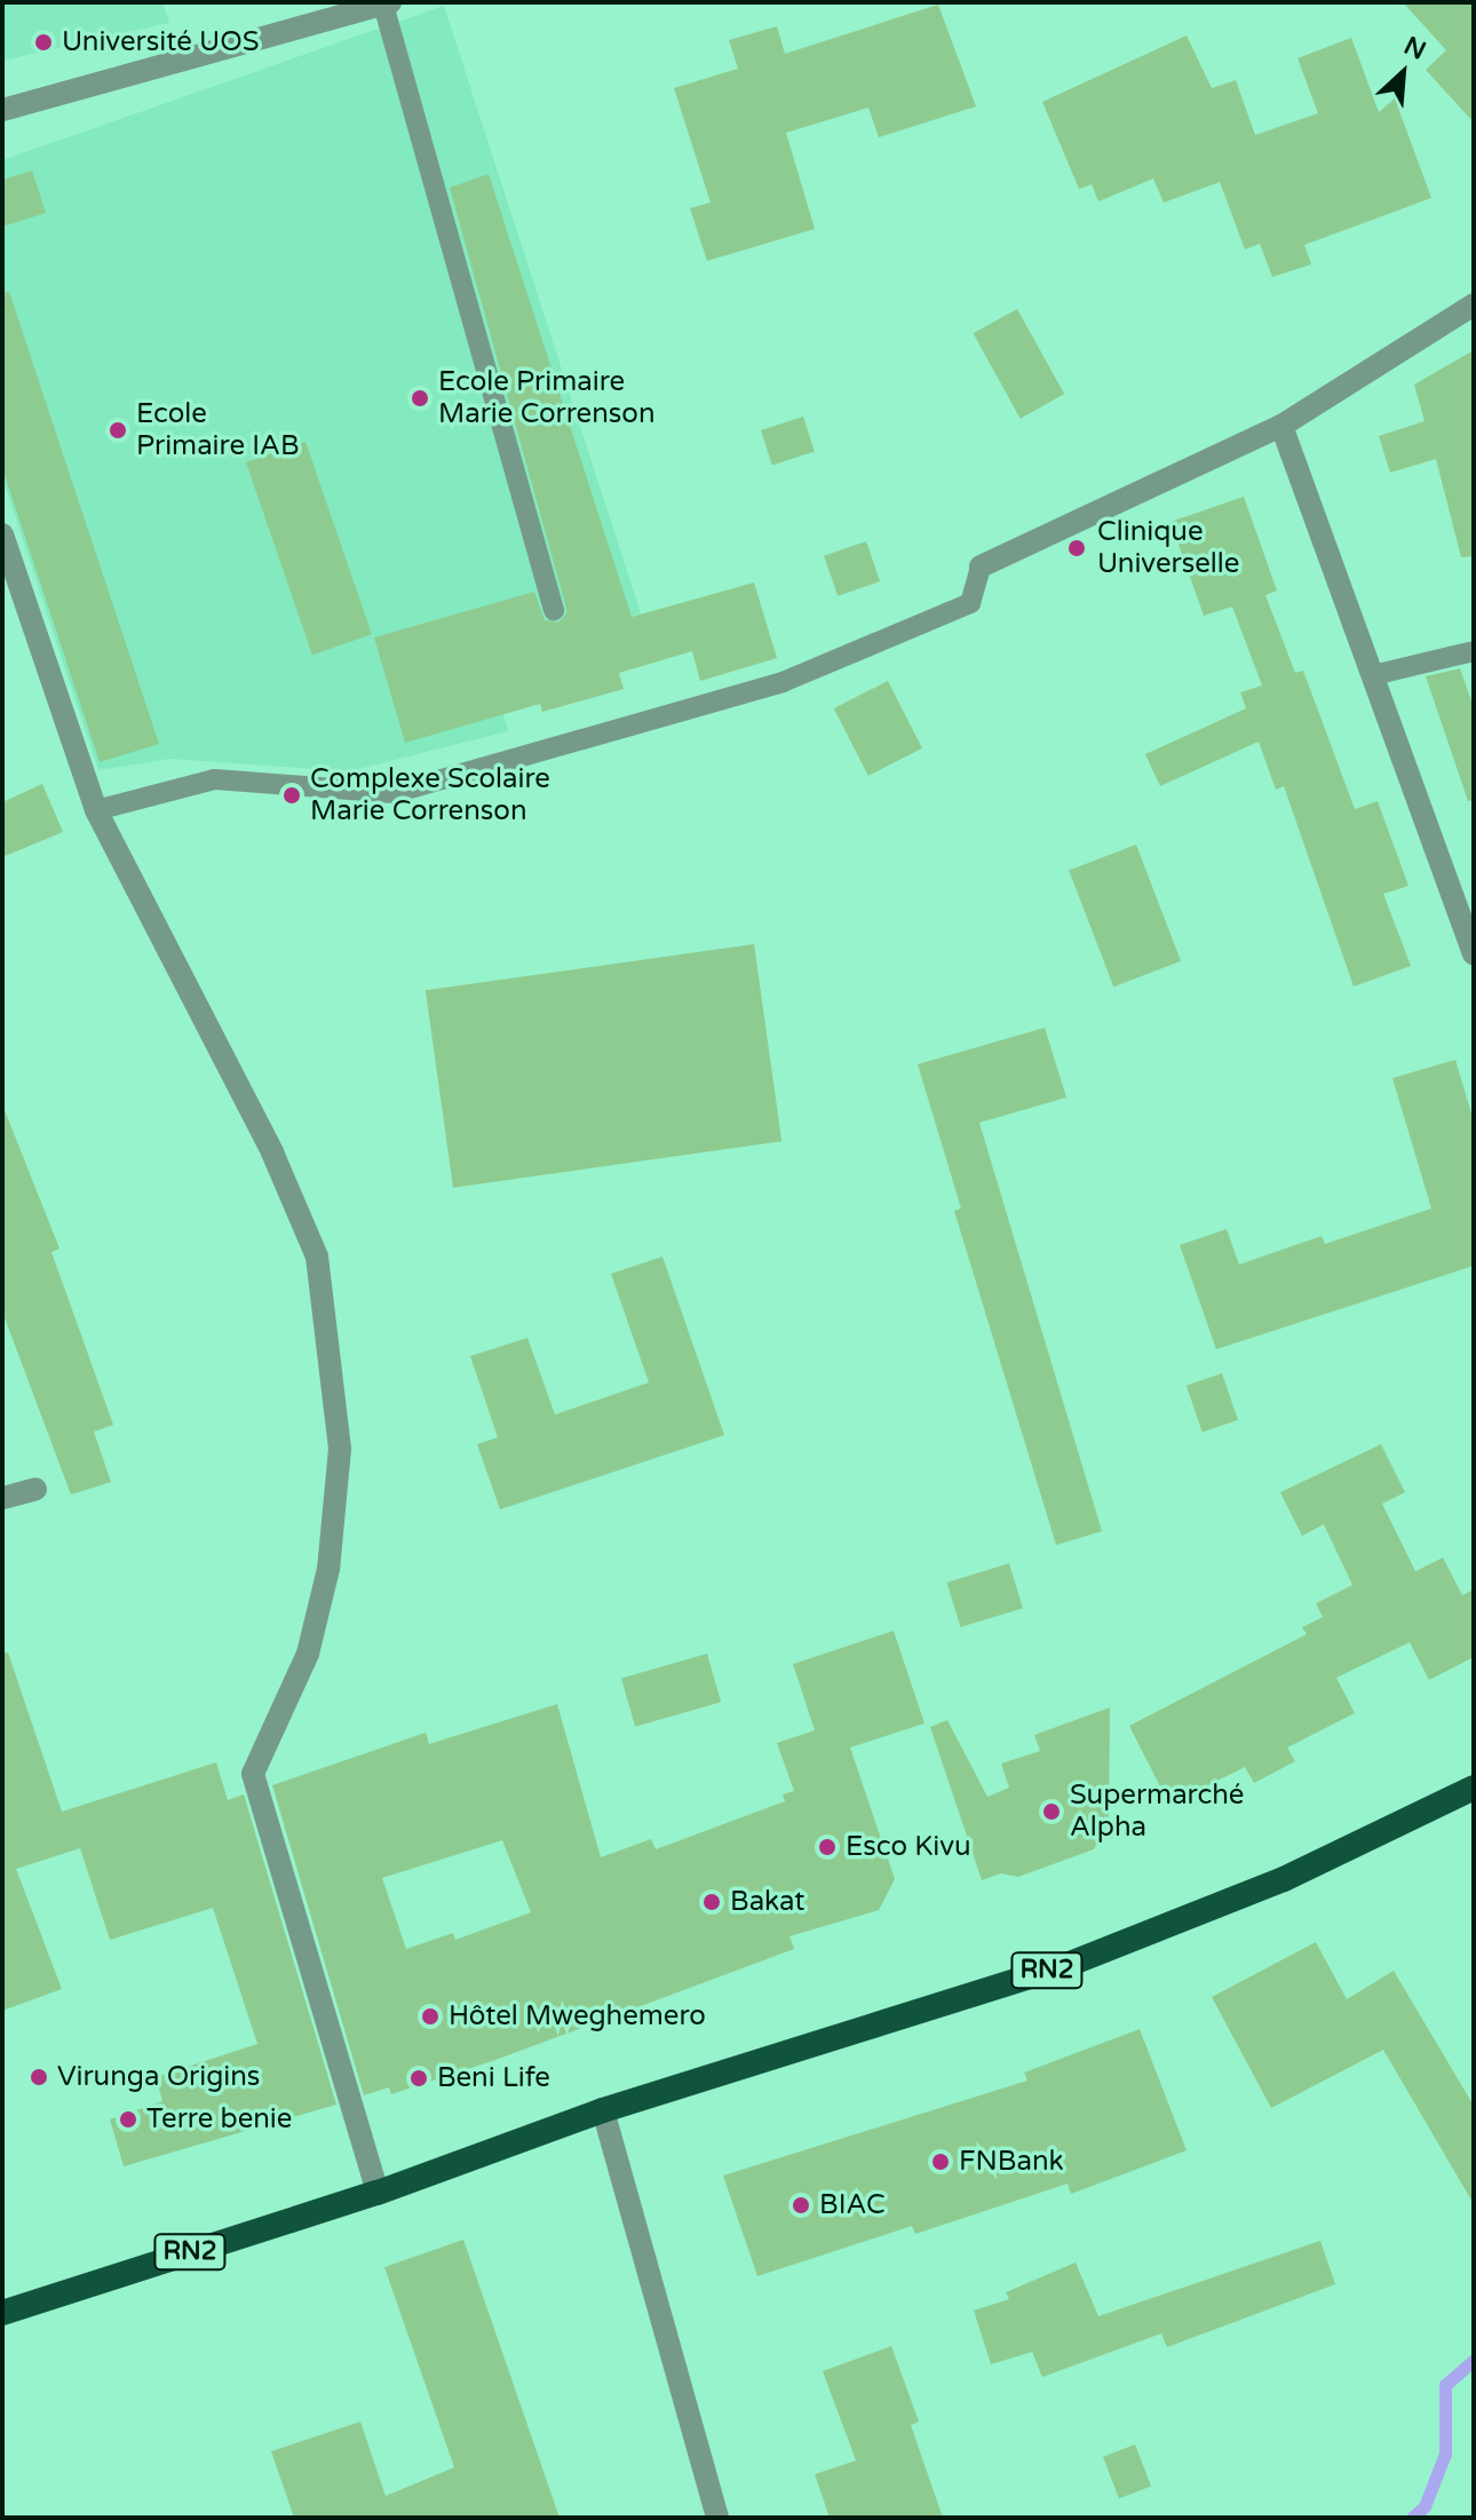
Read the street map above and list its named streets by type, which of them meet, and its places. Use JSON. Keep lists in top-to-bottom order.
{
  "streets": {
    "highway": ["RN2"]
  },
  "places": [
    "Université UOS",
    "Ecole Primaire Marie Correnson",
    "Ecole Primaire IAB",
    "Clinique Universelle",
    "Complexe Scolaire Marie Correnson",
    "Supermarché Alpha",
    "Esco Kivu",
    "Bakat",
    "Hôtel Mweghemero",
    "Virunga Origins",
    "Beni Life",
    "Terre benie",
    "FNBank",
    "BIAC"
  ],
  "north": "top right"
}
